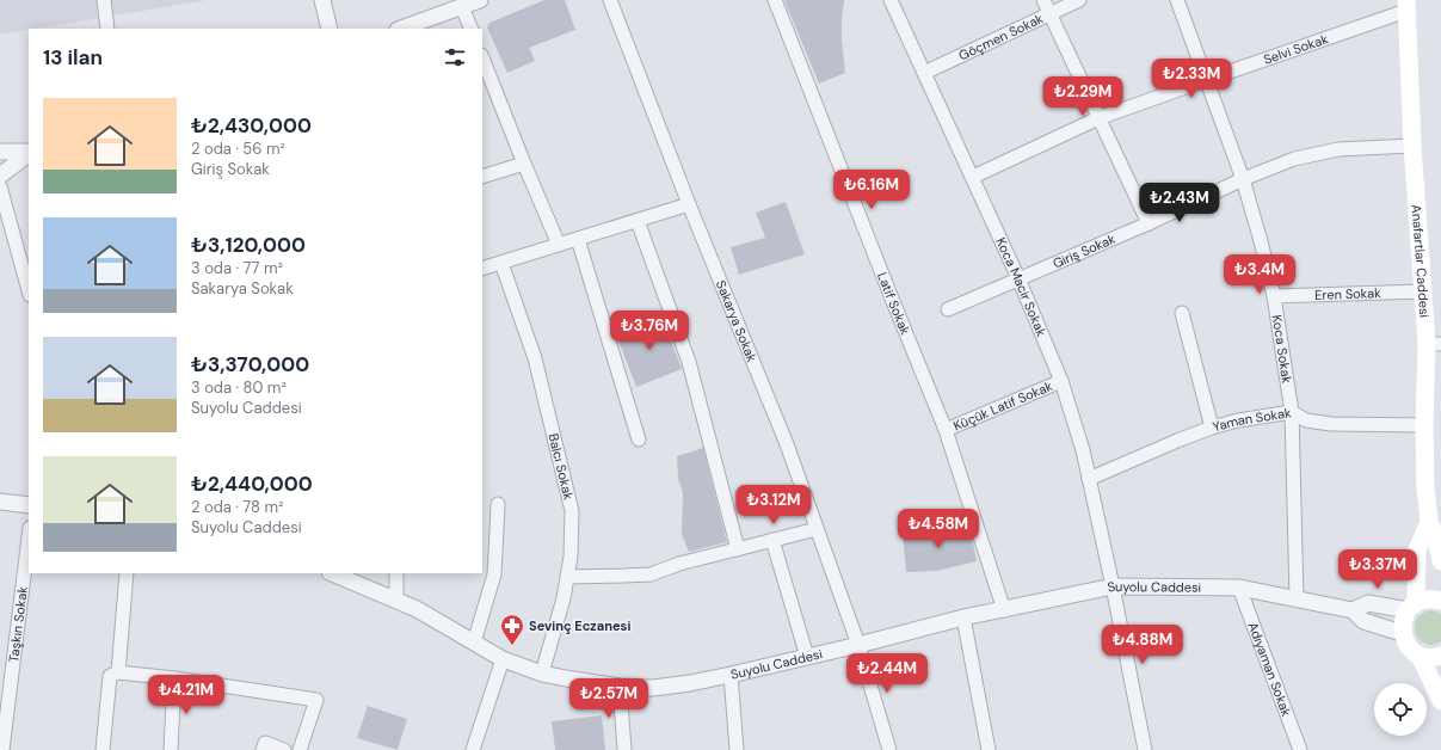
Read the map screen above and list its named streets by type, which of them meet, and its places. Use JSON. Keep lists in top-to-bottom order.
{
  "streets": {
    "main road": ["Anafartlar Caddesi"],
    "street": [
      "Göçmen Sokak",
      "Selvi Sokak",
      "Giriş Sokak",
      "Koca Macir Sokak",
      "Eren Sokak",
      "Latif Sokak",
      "Sakarya Sokak",
      "Koca Sokak",
      "Küçük Latif Sokak",
      "Yaman Sokak",
      "Balcı Sokak",
      "Suyolu Caddesi",
      "Taşkın Sokak",
      "Adıyaman Sokak"
    ]
  },
  "crossings": [
    ["Göçmen Sokak", "Koca Macir Sokak"],
    ["Selvi Sokak", "Anafartlar Caddesi"],
    ["Selvi Sokak", "Koca Macir Sokak"],
    ["Selvi Sokak", "Koca Sokak"],
    ["Giriş Sokak", "Anafartlar Caddesi"],
    ["Giriş Sokak", "Koca Macir Sokak"],
    ["Giriş Sokak", "Koca Sokak"],
    ["Anafartlar Caddesi", "Eren Sokak"],
    ["Anafartlar Caddesi", "Yaman Sokak"],
    ["Koca Macir Sokak", "Küçük Latif Sokak"],
    ["Koca Macir Sokak", "Yaman Sokak"],
    ["Koca Macir Sokak", "Suyolu Caddesi"],
    ["Eren Sokak", "Koca Sokak"],
    ["Latif Sokak", "Küçük Latif Sokak"],
    ["Latif Sokak", "Suyolu Caddesi"],
    ["Sakarya Sokak", "Suyolu Caddesi"],
    ["Koca Sokak", "Yaman Sokak"],
    ["Koca Sokak", "Suyolu Caddesi"],
    ["Balcı Sokak", "Suyolu Caddesi"],
    ["Suyolu Caddesi", "Adıyaman Sokak"]
  ],
  "places": {
    "pharmacy": ["Sevinç Eczanesi"]
  },
  "page": {
    "heading": "13 ilan",
    "price": [
      "₺2.33M",
      "₺2.29M",
      "₺6.16M",
      "₺2.43M",
      "₺3.4M",
      "₺3.76M",
      "₺3.12M",
      "₺4.58M",
      "₺3.37M",
      "₺4.88M",
      "₺2.44M",
      "₺4.21M",
      "₺2.57M"
    ],
    "list": [
      {
        "name": "₺2,430,000",
        "note": "2 oda · 56 m² · Giriş Sokak"
      },
      {
        "name": "₺3,120,000",
        "note": "3 oda · 77 m² · Sakarya Sokak"
      },
      {
        "name": "₺3,370,000",
        "note": "3 oda · 80 m² · Suyolu Caddesi"
      },
      {
        "name": "₺2,440,000",
        "note": "2 oda · 78 m² · Suyolu Caddesi"
      }
    ]
  }
}
